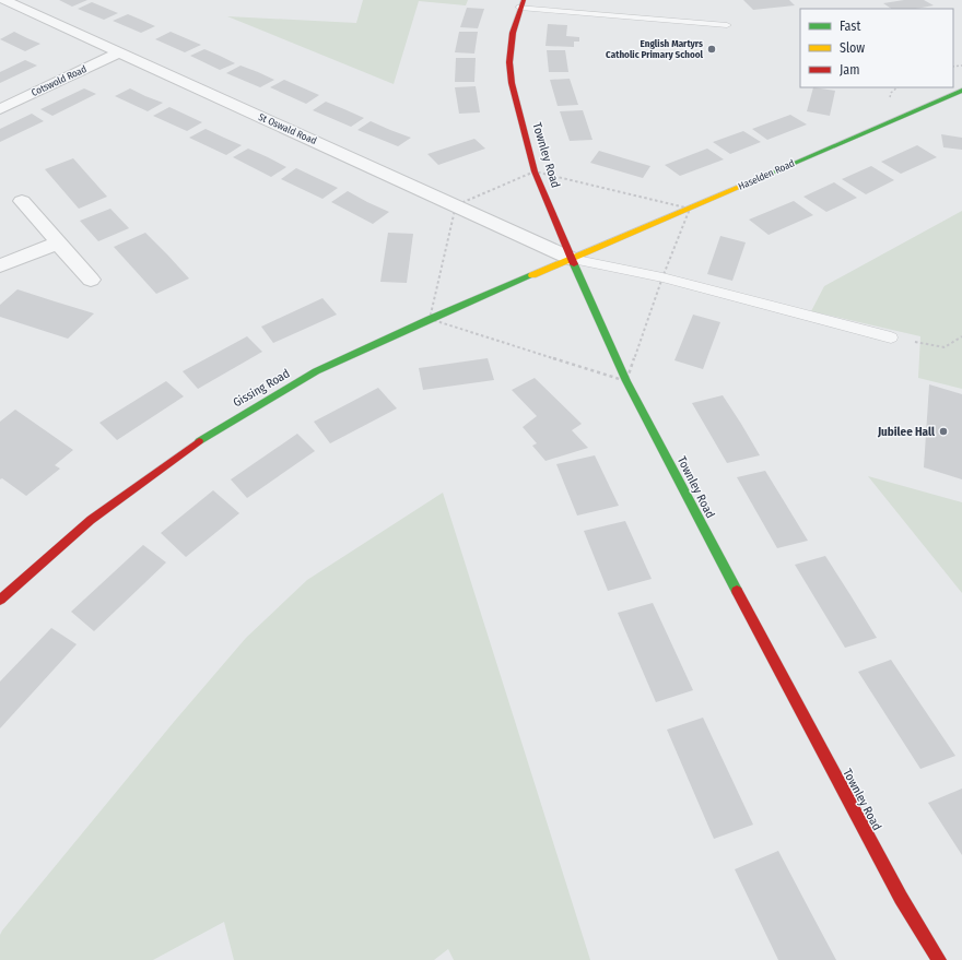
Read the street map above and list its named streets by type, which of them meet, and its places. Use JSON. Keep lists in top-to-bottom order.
{
  "streets": {
    "street": [
      "Cotswold Road",
      "St Oswald Road",
      "Townley Road",
      "Haselden Road",
      "Gissing Road"
    ]
  },
  "crossings": [
    ["Cotswold Road", "St Oswald Road"],
    ["St Oswald Road", "Townley Road"],
    ["St Oswald Road", "Haselden Road"],
    ["St Oswald Road", "Gissing Road"],
    ["Townley Road", "Haselden Road"],
    ["Townley Road", "Gissing Road"],
    ["Haselden Road", "Gissing Road"]
  ],
  "places": ["English Martyrs Catholic Primary School", "Jubilee Hall"],
  "legend": ["Fast", "Slow", "Jam"]
}
